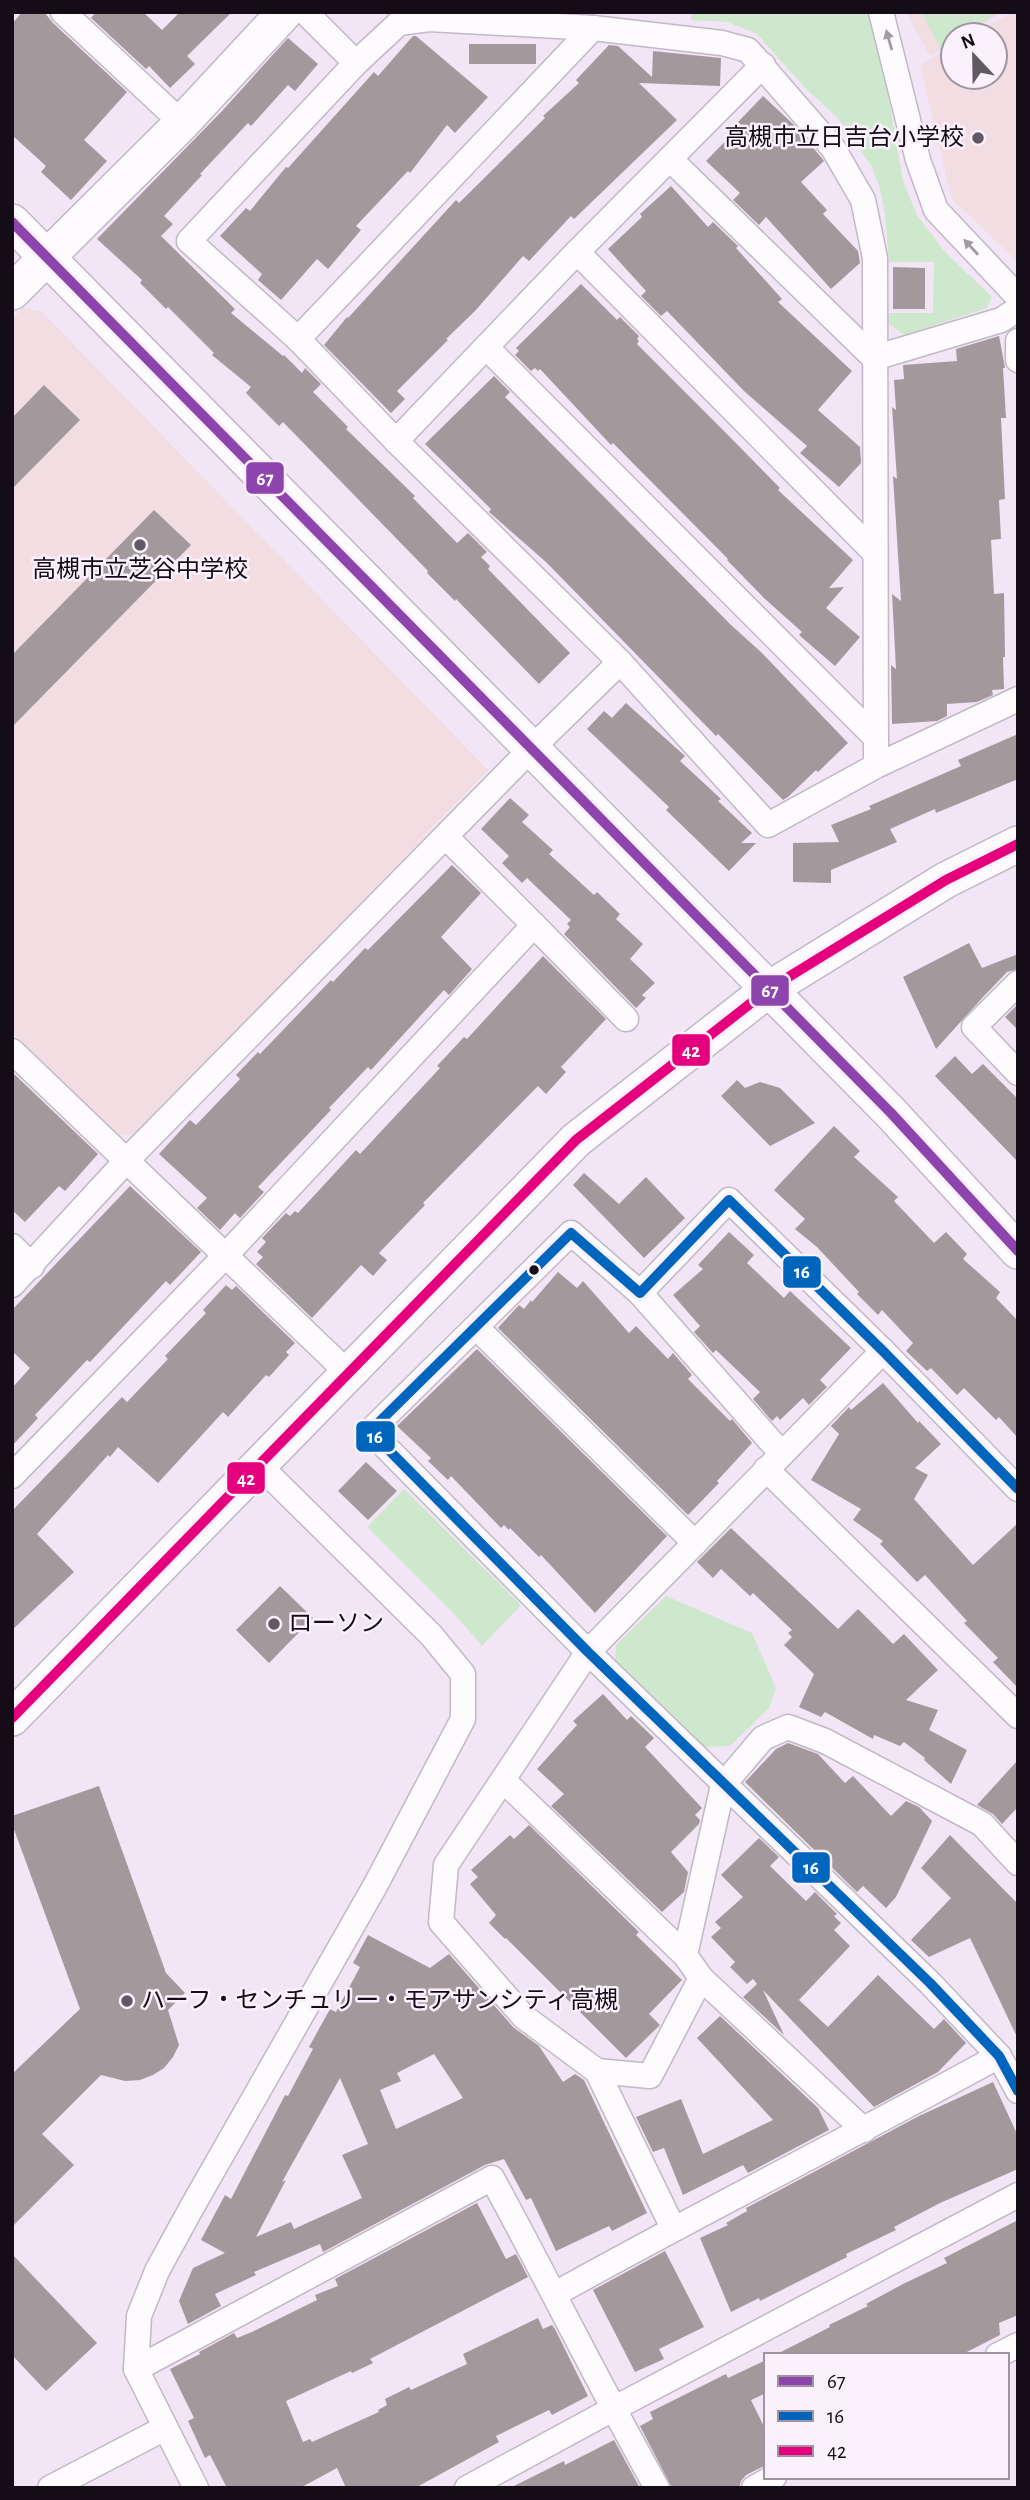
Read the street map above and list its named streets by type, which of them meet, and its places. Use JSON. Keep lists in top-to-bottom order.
{
  "places": [
    "高槻市立日吉台小学校",
    "高槻市立芝谷中学校",
    "ローソン",
    "ハーフ・センチュリー・モアサンシティ高槻"
  ],
  "lines": ["transit line 67", "transit line 42", "transit line 16"],
  "legend": ["67", "16", "42"],
  "north": "top"
}
